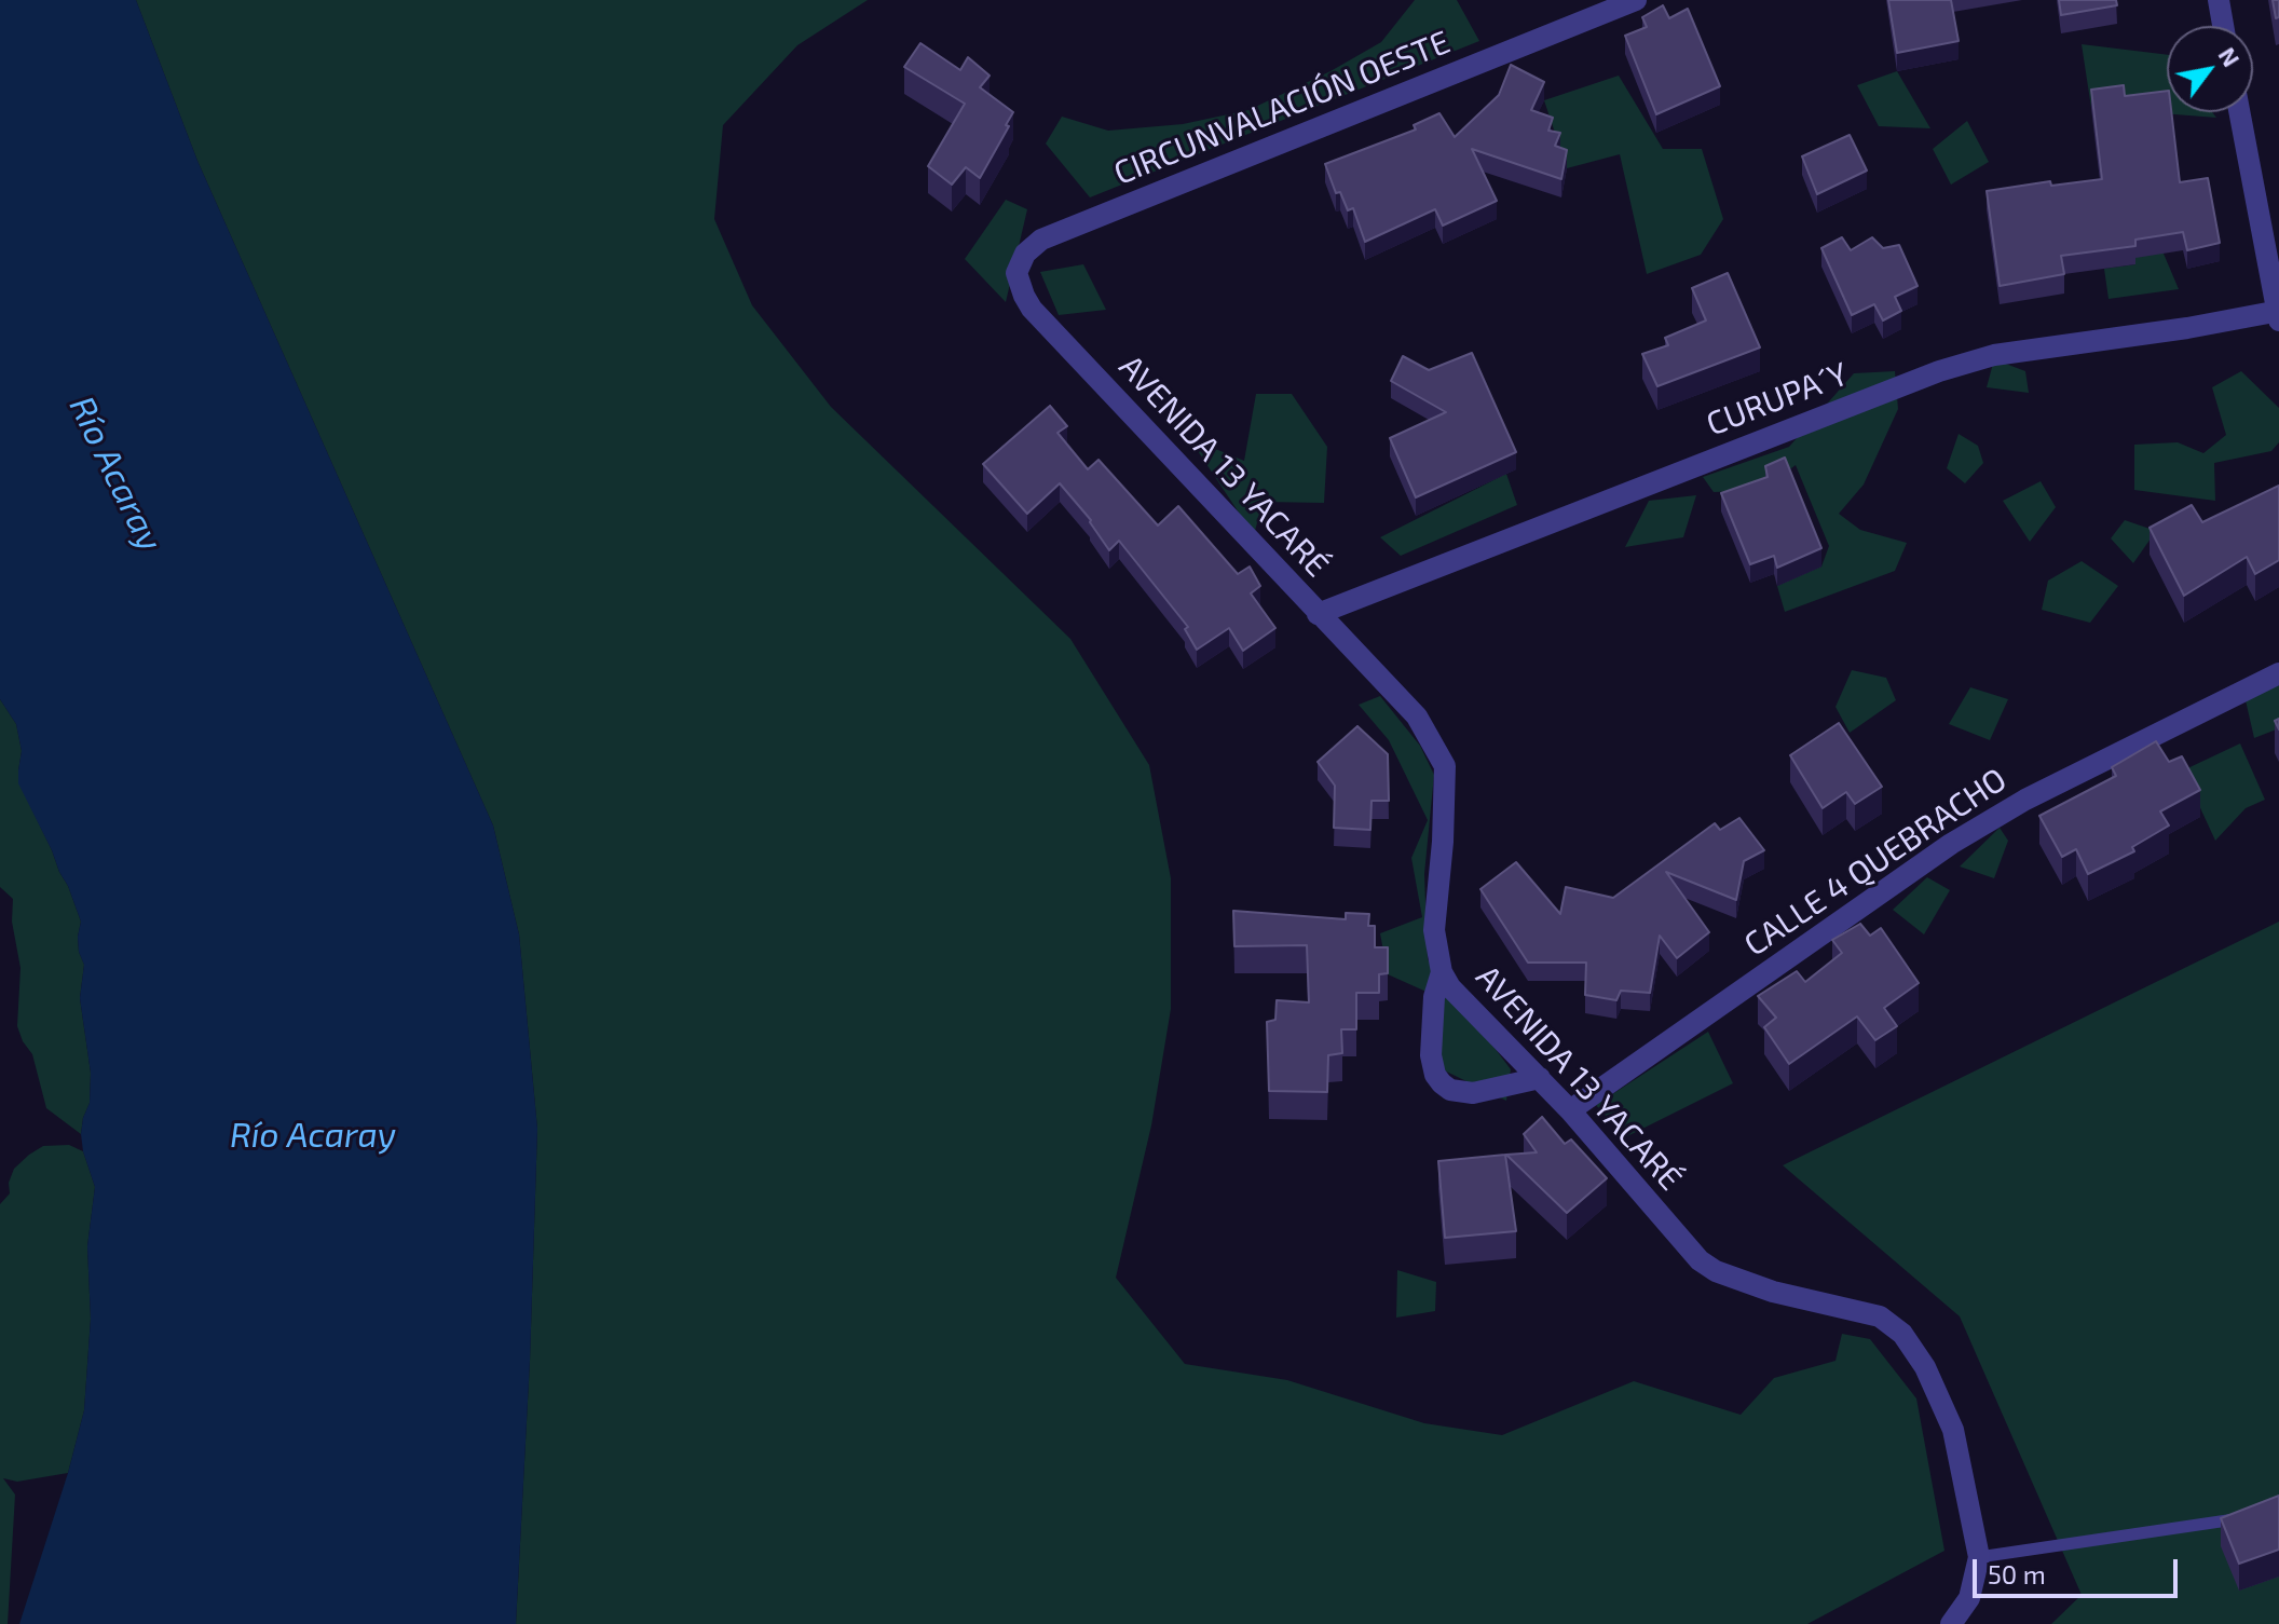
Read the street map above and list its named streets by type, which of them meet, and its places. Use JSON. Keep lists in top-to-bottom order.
{
  "streets": {
    "street": [
      "CIRCUNVALACIÓN OESTE",
      "CURUPA´Y",
      "AVENIDA 13 YACARÉ",
      "CALLE 4 QUEBRACHO"
    ]
  },
  "crossings": [
    ["CIRCUNVALACIÓN OESTE", "AVENIDA 13 YACARÉ"],
    ["CURUPA´Y", "AVENIDA 13 YACARÉ"],
    ["AVENIDA 13 YACARÉ", "CALLE 4 QUEBRACHO"]
  ],
  "water": ["Río Acaray"],
  "scale_bar": "50 m",
  "north": "top right"
}
